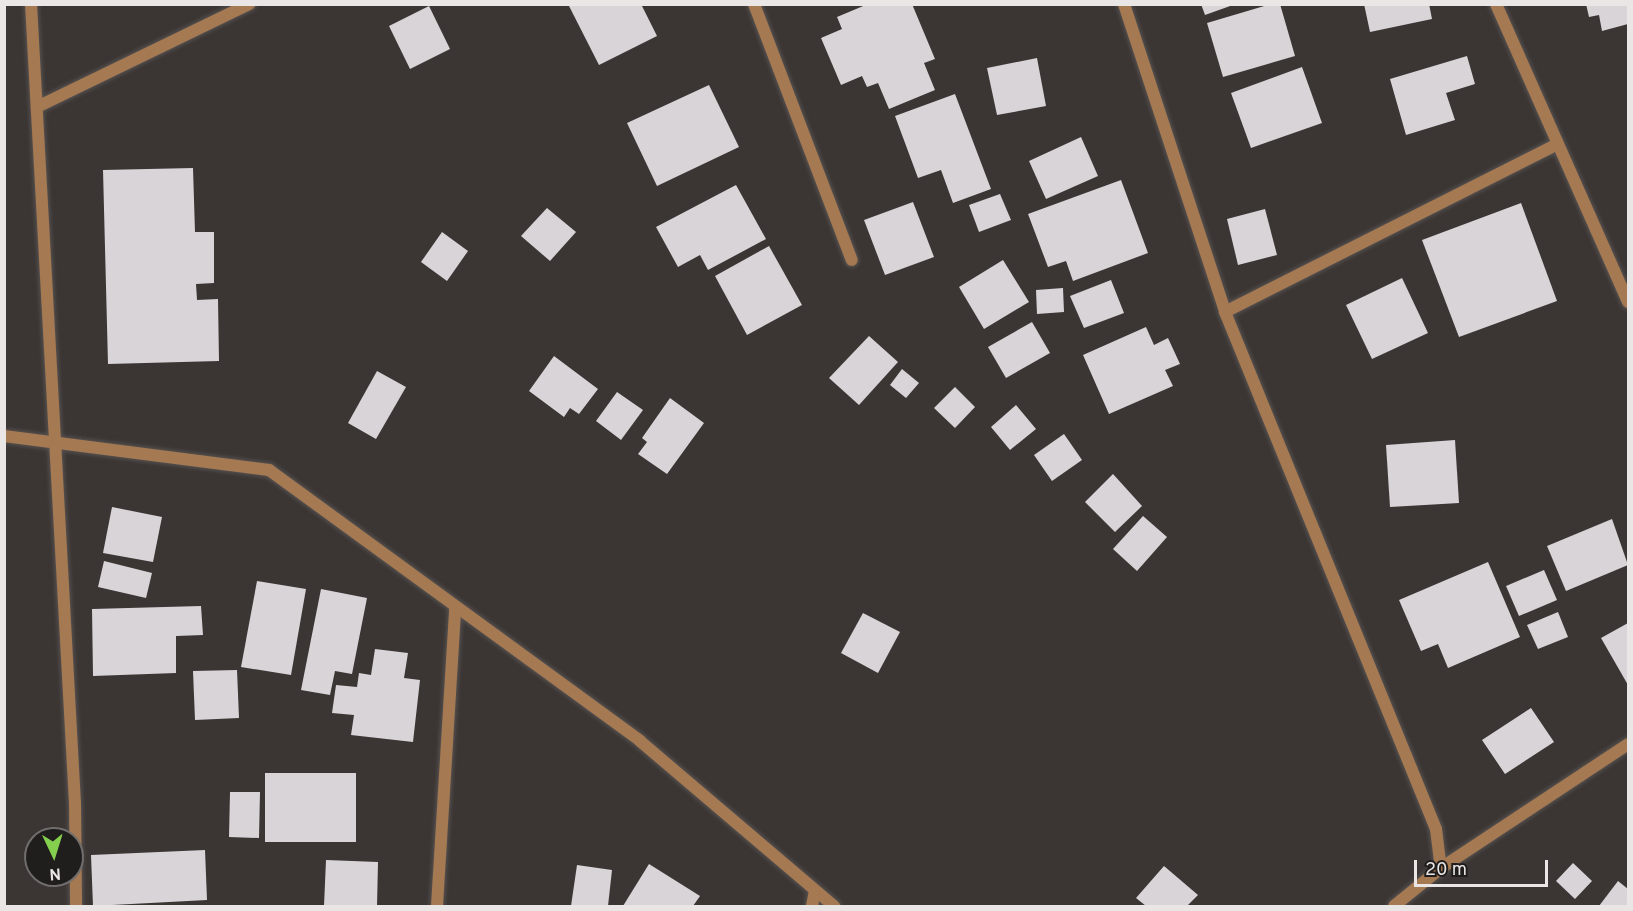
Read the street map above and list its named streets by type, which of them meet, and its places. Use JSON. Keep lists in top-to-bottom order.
{
  "scale_bar": "20 m",
  "north": "bottom"
}
